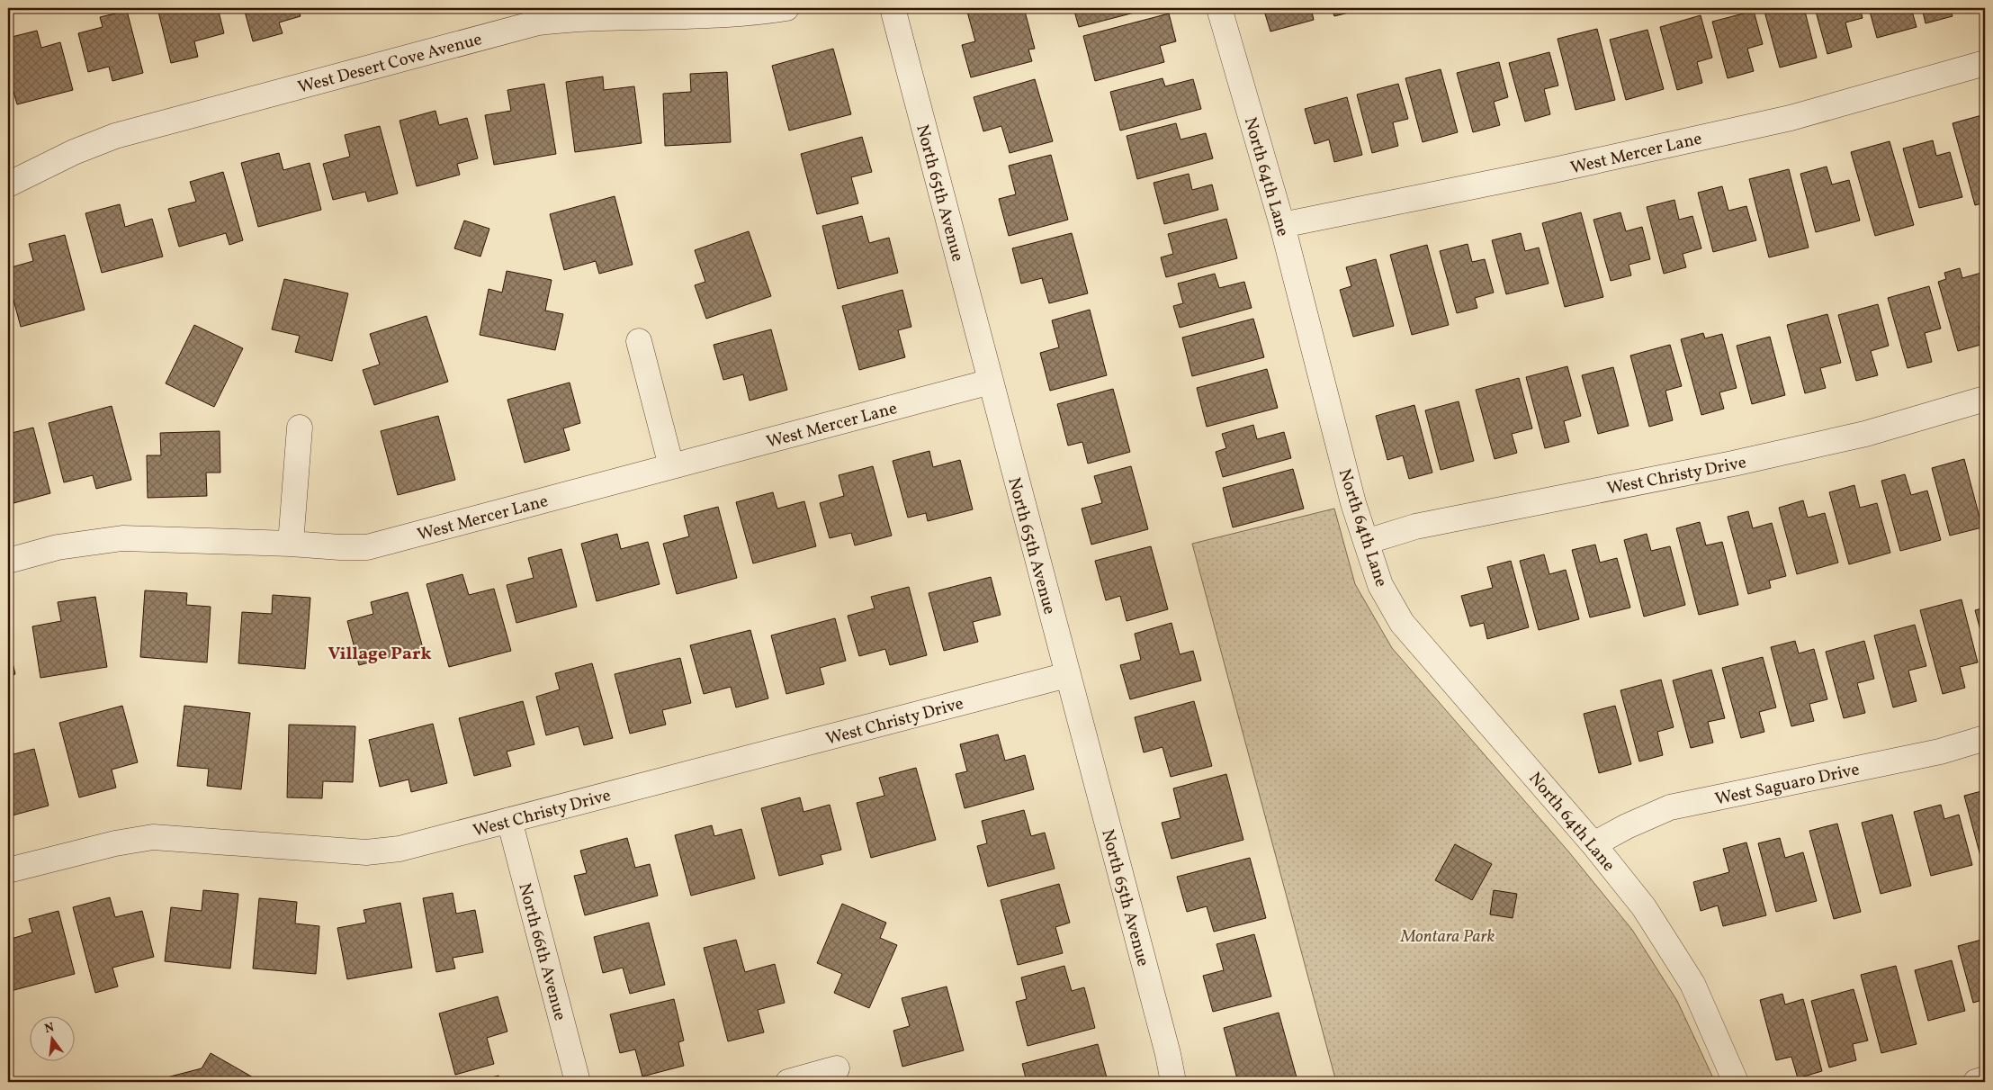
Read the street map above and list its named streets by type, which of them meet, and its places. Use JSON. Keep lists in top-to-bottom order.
{
  "streets": {
    "street": [
      "West Desert Cove Avenue",
      "West Mercer Lane",
      "North 64th Lane",
      "North 65th Avenue",
      "West Christy Drive",
      "West Saguaro Drive",
      "North 66th Avenue"
    ]
  },
  "crossings": [
    ["West Mercer Lane", "North 64th Lane"],
    ["West Mercer Lane", "North 65th Avenue"],
    ["North 64th Lane", "West Christy Drive"],
    ["North 64th Lane", "West Saguaro Drive"],
    ["North 65th Avenue", "West Christy Drive"],
    ["West Christy Drive", "North 66th Avenue"]
  ],
  "districts": ["Village Park"],
  "parks": ["Montara Park"],
  "north": "top"
}
